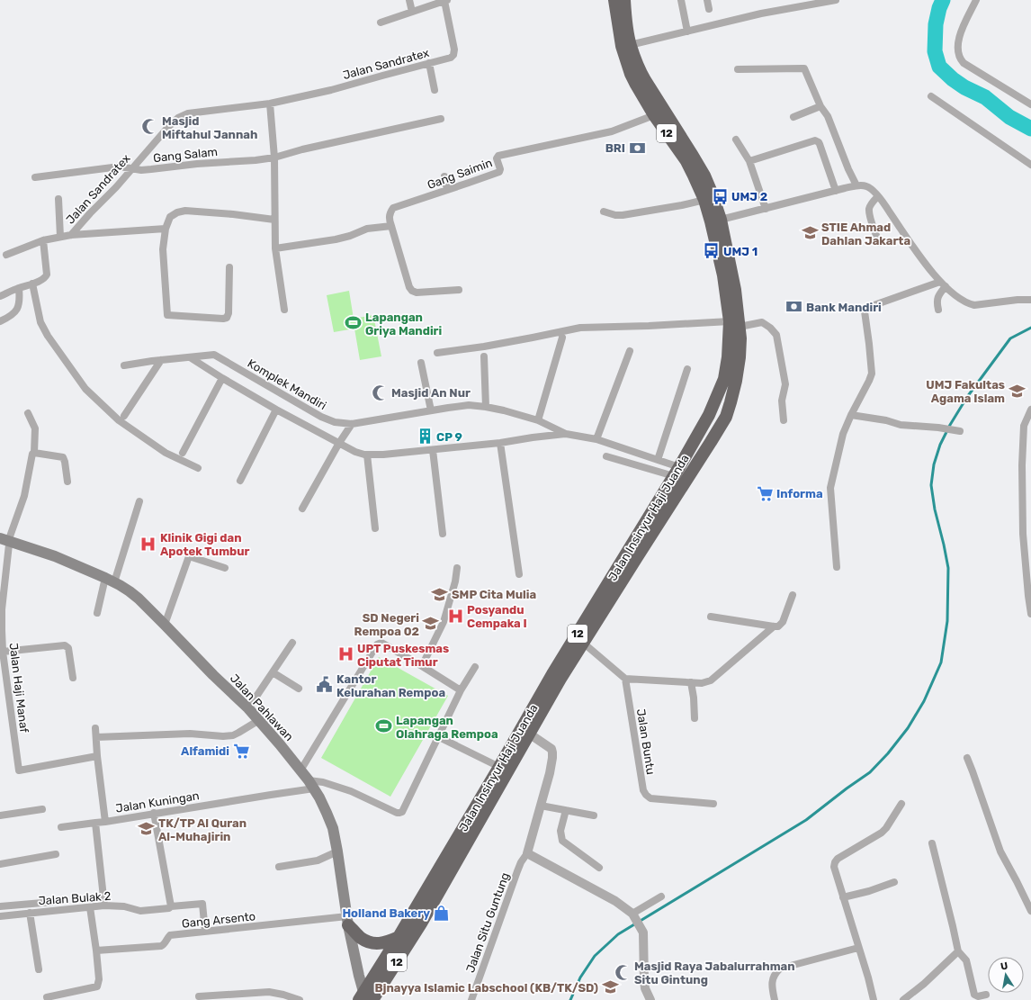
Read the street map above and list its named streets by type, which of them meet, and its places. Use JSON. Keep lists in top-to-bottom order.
{
  "streets": {
    "highway": ["12", "Jalan Insinyur Haji Juanda"],
    "main road": ["Jalan Pahlawan"],
    "street": [
      "Jalan Sandratex",
      "Gang Salam",
      "Gang Saimin",
      "Komplek Mandiri",
      "Jalan Haji Manaf",
      "Jalan Buntu",
      "Jalan Kuningan",
      "Jalan Bulak 2",
      "Gang Arsento",
      "Jalan Situ Guntung"
    ]
  },
  "crossings": [
    ["Jalan Sandratex", "Gang Salam"],
    ["Gang Saimin", "Jalan Insinyur Haji Juanda"],
    ["Komplek Mandiri", "Jalan Insinyur Haji Juanda"],
    ["Jalan Insinyur Haji Juanda", "Jalan Pahlawan"],
    ["Jalan Haji Manaf", "Jalan Pahlawan"],
    ["Jalan Haji Manaf", "Jalan Kuningan"],
    ["Jalan Pahlawan", "Jalan Kuningan"],
    ["Jalan Pahlawan", "Gang Arsento"],
    ["Jalan Bulak 2", "Gang Arsento"]
  ],
  "places": {
    "mosque": ["Masjid Miftahul Jannah", "Masjid An Nur", "Masjid Raya Jabalurrahman Situ Gintung"],
    "bank": ["BRI", "Bank Mandiri"],
    "bus stop": ["UMJ 2", "UMJ 1"],
    "school or university": [
      "STIE Ahmad Dahlan Jakarta",
      "UMJ Fakultas Agama Islam",
      "SMP Cita Mulia",
      "SD Negeri Rempoa 02",
      "TK/TP Al Quran Al-Muhajirin",
      "Bjnayya Islamic Labschool (KB/TK/SD)"
    ],
    "sports": ["Lapangan Griya Mandiri", "Lapangan Olahraga Rempoa"],
    "building": ["CP 9"],
    "supermarket": ["Informa", "Alfamidi"],
    "hospital": ["Klinik Gigi dan Apotek Tumbur", "Posyandu Cempaka I", "UPT Puskesmas Ciputat Timur"],
    "public building": ["Kantor Kelurahan Rempoa"],
    "shop": ["Holland Bakery"]
  },
  "north": "top"
}
